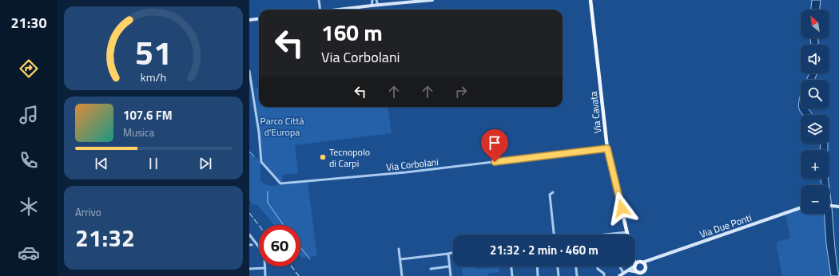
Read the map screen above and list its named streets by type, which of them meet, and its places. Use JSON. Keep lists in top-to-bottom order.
{
  "streets": {
    "main road": ["Via Cavata"],
    "street": ["Via Corbolani", "Via Due Ponti"]
  },
  "crossings": [
    ["Via Cavata", "Via Corbolani"]
  ],
  "parks": ["Parco Città d'Europa"],
  "places": ["Tecnopolo di Carpi"],
  "north": "top left",
  "page": {
    "tabs": "21:30",
    "map_buttons": ["+", "−"],
    "turn": ["160 m", "Via Corbolani"],
    "song": ["107.6 FM", "Musica"],
    "tile": ["Arrivo", "21:32"],
    "limit": "60",
    "trip": "21:32 · 2 min · 460 m",
    "gauge": ["51", "km/h"]
  }
}
